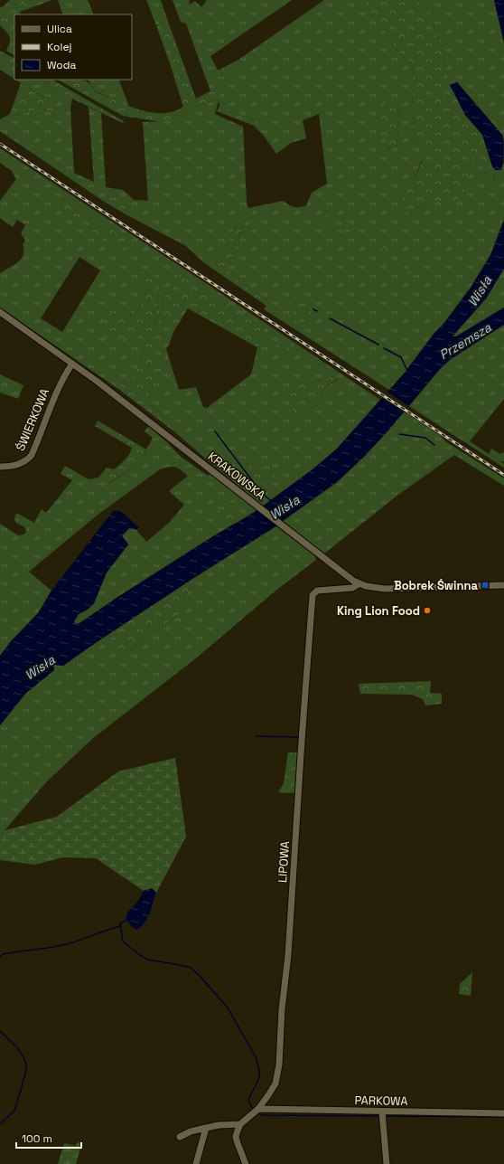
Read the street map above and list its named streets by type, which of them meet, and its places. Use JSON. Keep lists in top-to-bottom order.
{
  "streets": {
    "street": [
      "ŚWIERKOWA",
      "KRAKOWSKA",
      "LIPOWA",
      "PARKOWA"
    ]
  },
  "crossings": [
    ["ŚWIERKOWA", "KRAKOWSKA"],
    ["KRAKOWSKA", "LIPOWA"],
    ["LIPOWA", "PARKOWA"]
  ],
  "water": ["Wisła", "Przemsza"],
  "places": {
    "transit": ["Bobrek Świnna"],
    "other": ["King Lion Food"]
  },
  "legend": ["Ulica", "Kolej", "Woda"],
  "scale_bar": "100 m"
}
